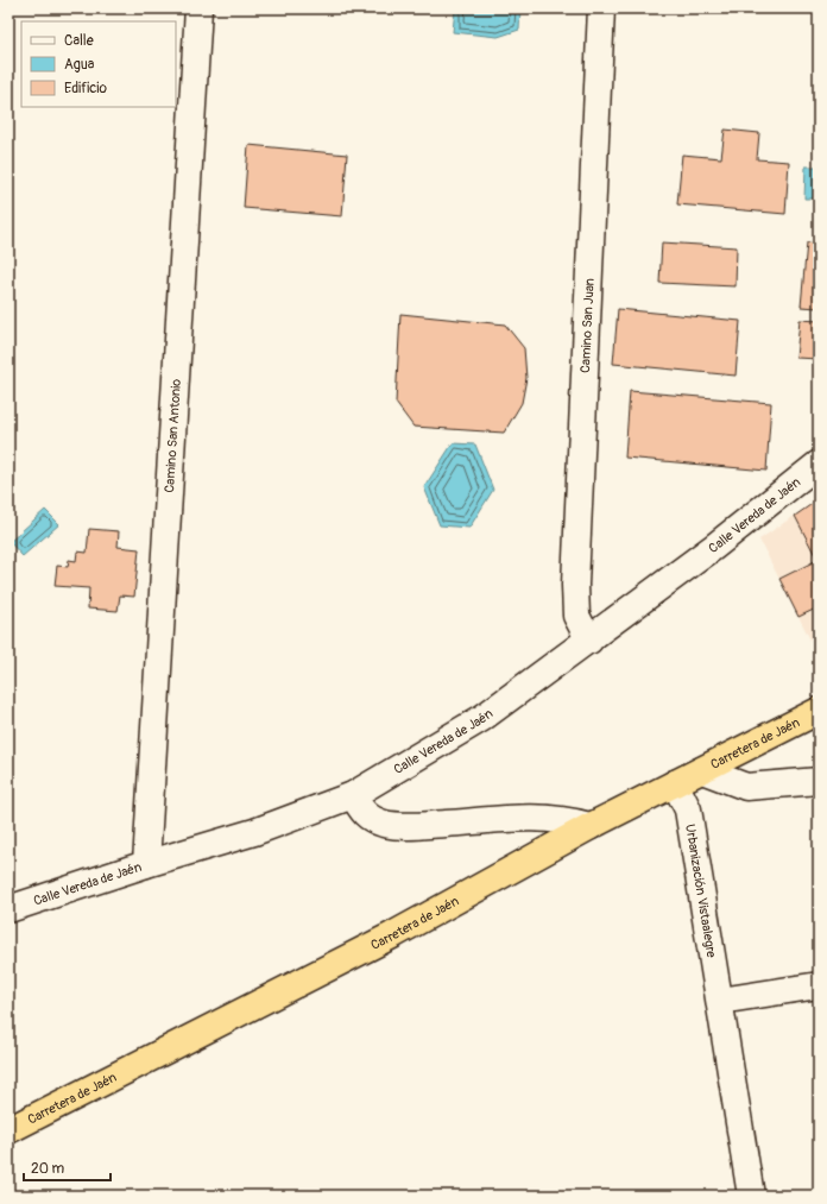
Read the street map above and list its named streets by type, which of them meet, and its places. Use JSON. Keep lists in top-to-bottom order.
{
  "streets": {
    "highway": ["Carretera de Jaén"],
    "street": [
      "Camino San Juan",
      "Camino San Antonio",
      "Calle Vereda de Jaén",
      "Urbanización Vistaalegre"
    ]
  },
  "crossings": [
    ["Camino San Juan", "Calle Vereda de Jaén"],
    ["Camino San Antonio", "Calle Vereda de Jaén"],
    ["Carretera de Jaén", "Urbanización Vistaalegre"]
  ],
  "legend": ["Calle", "Agua", "Edificio"],
  "scale_bar": "20 m"
}
